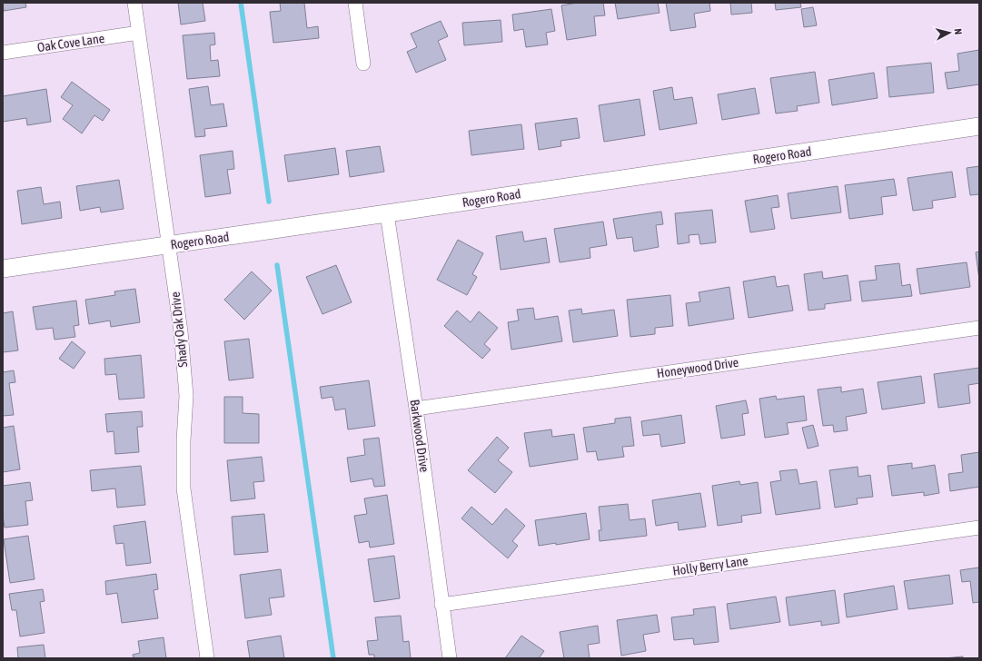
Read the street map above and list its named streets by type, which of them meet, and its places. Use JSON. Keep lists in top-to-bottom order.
{
  "streets": {
    "street": [
      "Oak Cove Lane",
      "Rogero Road",
      "Shady Oak Drive",
      "Honeywood Drive",
      "Barkwood Drive",
      "Holly Berry Lane"
    ]
  },
  "crossings": [
    ["Oak Cove Lane", "Shady Oak Drive"],
    ["Rogero Road", "Shady Oak Drive"],
    ["Rogero Road", "Barkwood Drive"],
    ["Honeywood Drive", "Barkwood Drive"],
    ["Barkwood Drive", "Holly Berry Lane"]
  ],
  "north": "right"
}
